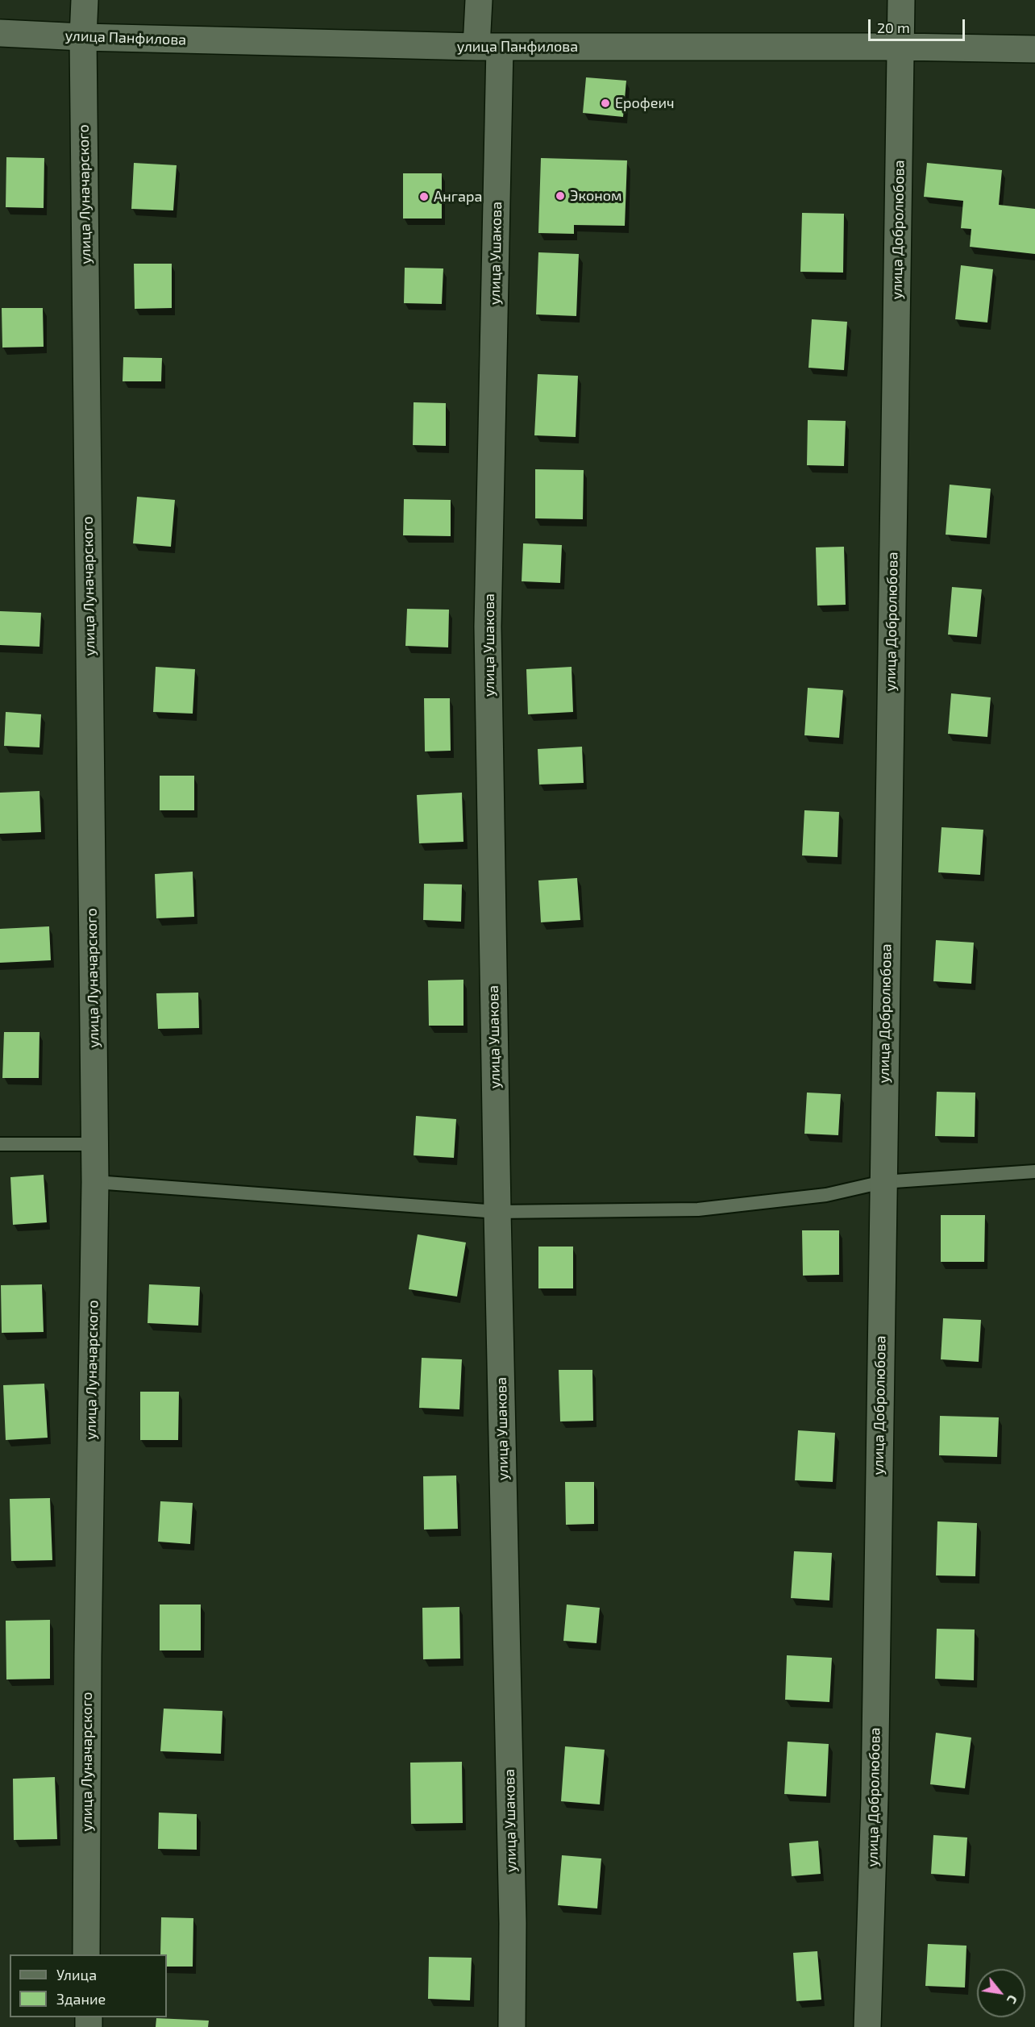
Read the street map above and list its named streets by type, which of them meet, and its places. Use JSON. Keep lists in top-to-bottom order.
{
  "streets": {
    "street": [
      "улица Панфилова",
      "улица Луначарского",
      "улица Добролюбова",
      "улица Ушакова"
    ]
  },
  "crossings": [
    ["улица Панфилова", "улица Луначарского"],
    ["улица Панфилова", "улица Добролюбова"],
    ["улица Панфилова", "улица Ушакова"]
  ],
  "places": ["Ерофеич", "Эконом", "Ангара"],
  "legend": ["Улица", "Здание"],
  "scale_bar": "20 m",
  "north": "bottom right"
}
